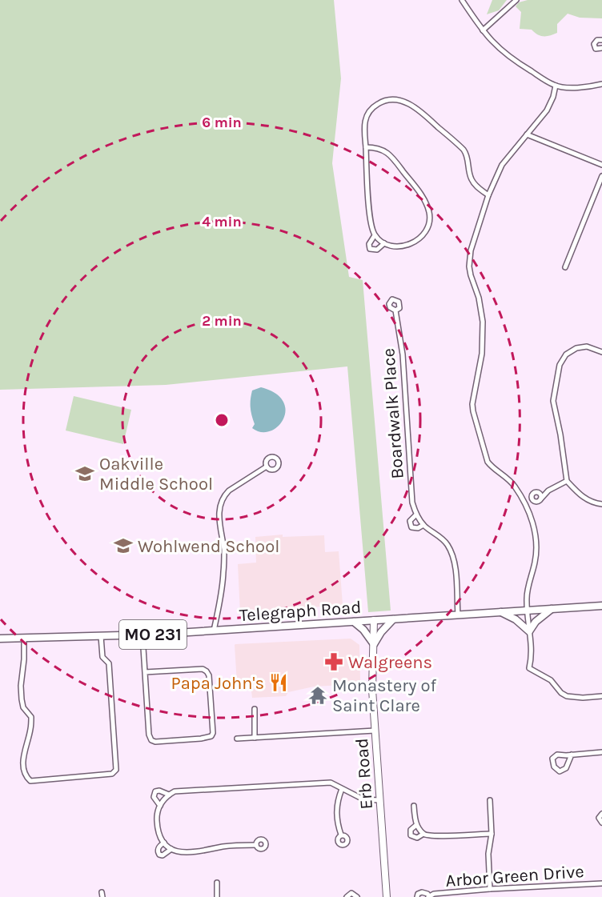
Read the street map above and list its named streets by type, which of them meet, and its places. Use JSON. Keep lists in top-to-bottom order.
{
  "streets": {
    "main road": ["Telegraph Road", "MO 231"],
    "street": ["Boardwalk Place", "Erb Road", "Arbor Green Drive"]
  },
  "crossings": [
    ["Boardwalk Place", "Telegraph Road"],
    ["Telegraph Road", "Erb Road"]
  ],
  "places": {
    "school or university": ["Oakville Middle School", "Wohlwend School"],
    "pharmacy": ["Walgreens"],
    "restaurant": ["Papa John's"],
    "temple": ["Monastery of Saint Clare"]
  },
  "rings": ["6 min", "4 min", "2 min"]
}
